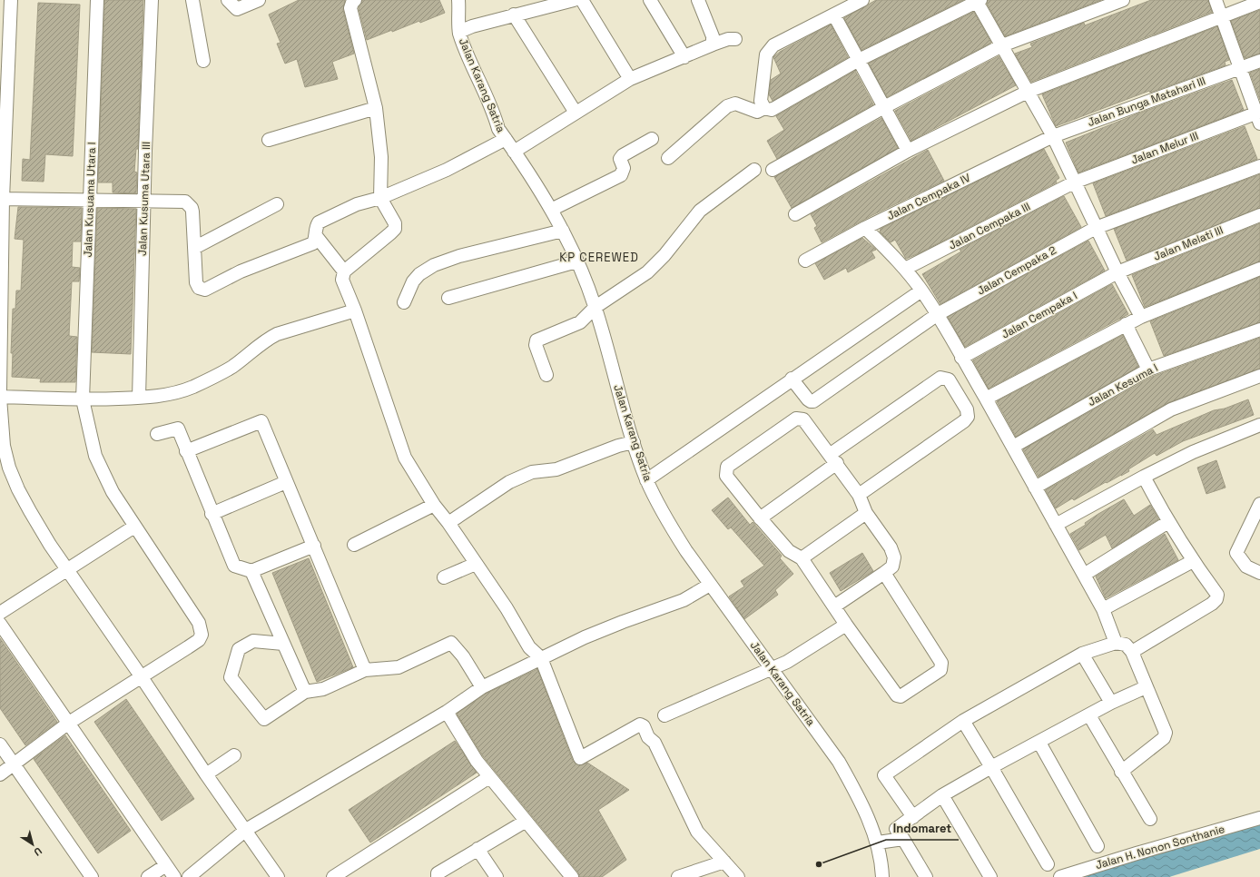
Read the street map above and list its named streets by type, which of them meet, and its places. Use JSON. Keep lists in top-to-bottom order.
{
  "streets": {
    "street": [
      "Jalan Karang Satria",
      "Jalan Bunga Matahari III",
      "Jalan Melur III",
      "Jalan Cempaka IV",
      "Jalan Kusuma Utara III",
      "Jalan Kusuama Utara I",
      "Jalan Cempaka III",
      "Jalan Melati III",
      "Jalan Cempaka 2",
      "Jalan Cempaka I",
      "Jalan Kesuma I",
      "Jalan H. Nonon Sonthanie"
    ]
  },
  "crossings": [
    ["Jalan Bunga Matahari III", "Jalan Cempaka IV"],
    ["Jalan Melur III", "Jalan Cempaka III"],
    ["Jalan Melati III", "Jalan Cempaka I"]
  ],
  "districts": ["KP CEREWED"],
  "places": ["Indomaret"],
  "north": "bottom right"
}
